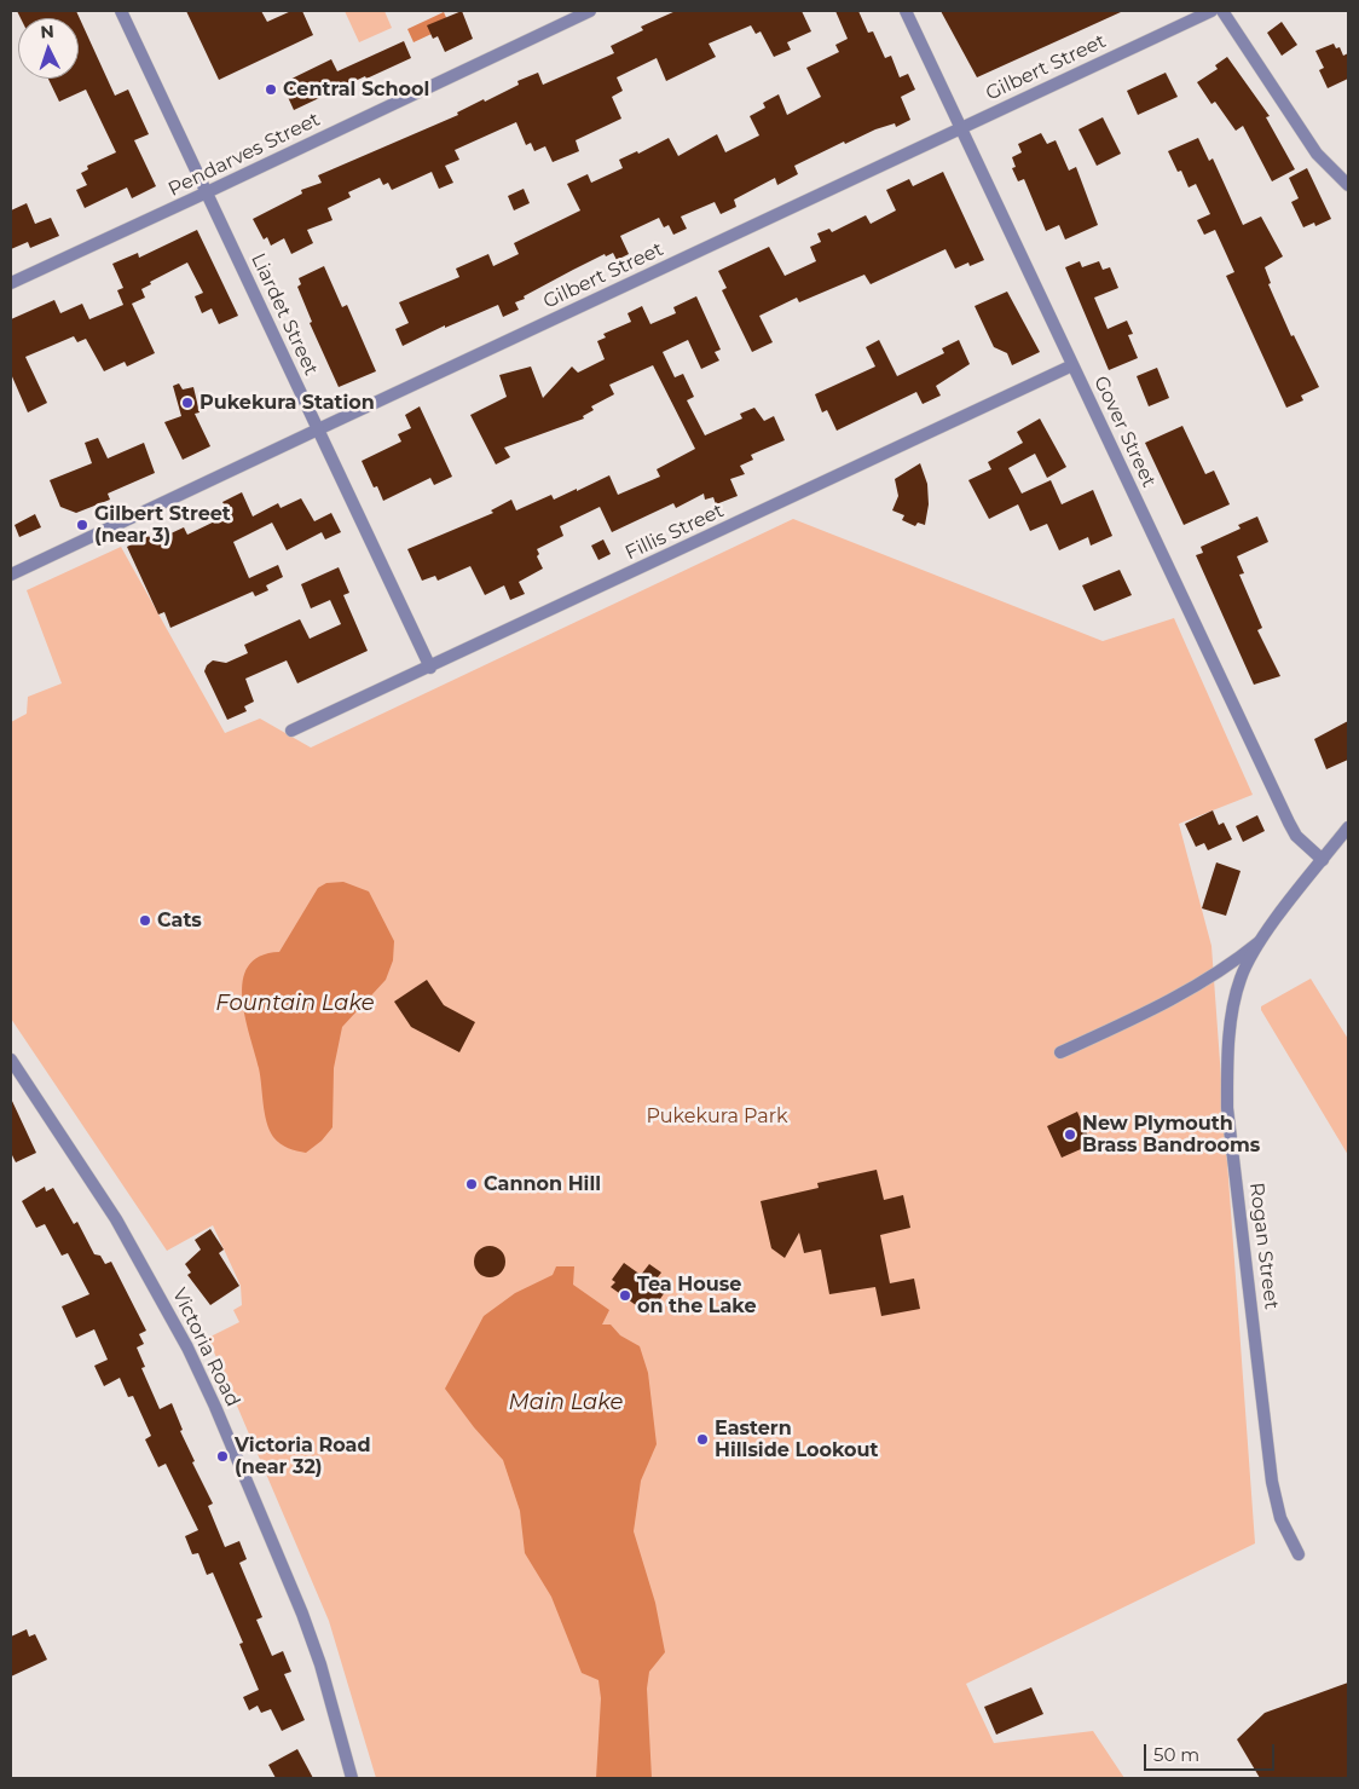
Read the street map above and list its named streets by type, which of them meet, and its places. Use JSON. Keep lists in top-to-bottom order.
{
  "streets": {
    "street": [
      "Gilbert Street",
      "Pendarves Street",
      "Liardet Street",
      "Gover Street",
      "Fillis Street",
      "Rogan Street",
      "Victoria Road"
    ]
  },
  "crossings": [
    ["Gilbert Street", "Liardet Street"],
    ["Gilbert Street", "Gover Street"],
    ["Pendarves Street", "Liardet Street"],
    ["Liardet Street", "Fillis Street"],
    ["Gover Street", "Fillis Street"],
    ["Gover Street", "Rogan Street"]
  ],
  "water": ["Fountain Lake", "Main Lake"],
  "parks": ["Pukekura Park"],
  "places": [
    "Central School",
    "Pukekura Station",
    "Gilbert Street (near 3)",
    "Cats",
    "New Plymouth Brass Bandrooms",
    "Cannon Hill",
    "Tea House on the Lake",
    "Eastern Hillside Lookout",
    "Victoria Road (near 32)"
  ],
  "scale_bar": "50 m",
  "north": "top"
}
